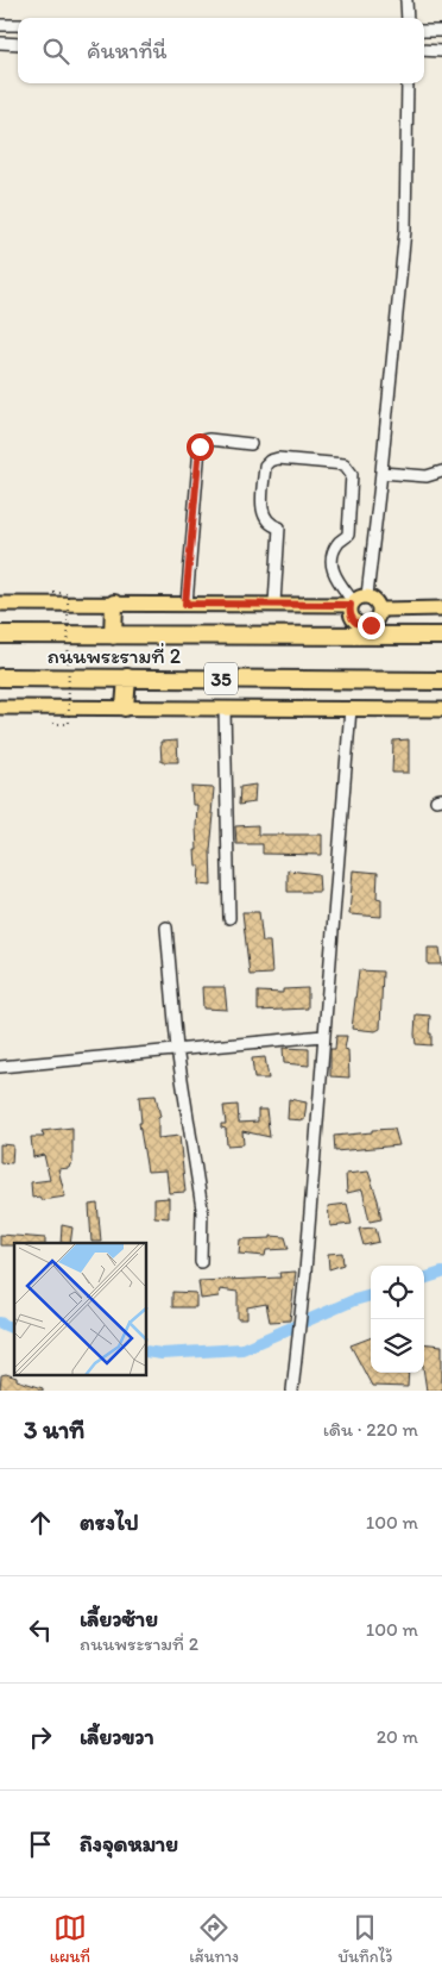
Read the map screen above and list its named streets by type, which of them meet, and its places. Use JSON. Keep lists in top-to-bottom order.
{
  "streets": {
    "highway": ["ถนนพระรามที่ 2", "35"]
  },
  "page": {
    "search": "ค้นหาที่นี่",
    "heading": ["3 นาที", "เดิน · 220 m"],
    "list": [
      ["ตรงไป", "100 m"],
      ["เลี้ยวซ้าย", "ถนนพระรามที่ 2", "100 m"],
      ["เลี้ยวขวา", "20 m"],
      "ถึงจุดหมาย"
    ],
    "nav": ["แผนที่", "เส้นทาง", "บันทึกไว้"]
  }
}
